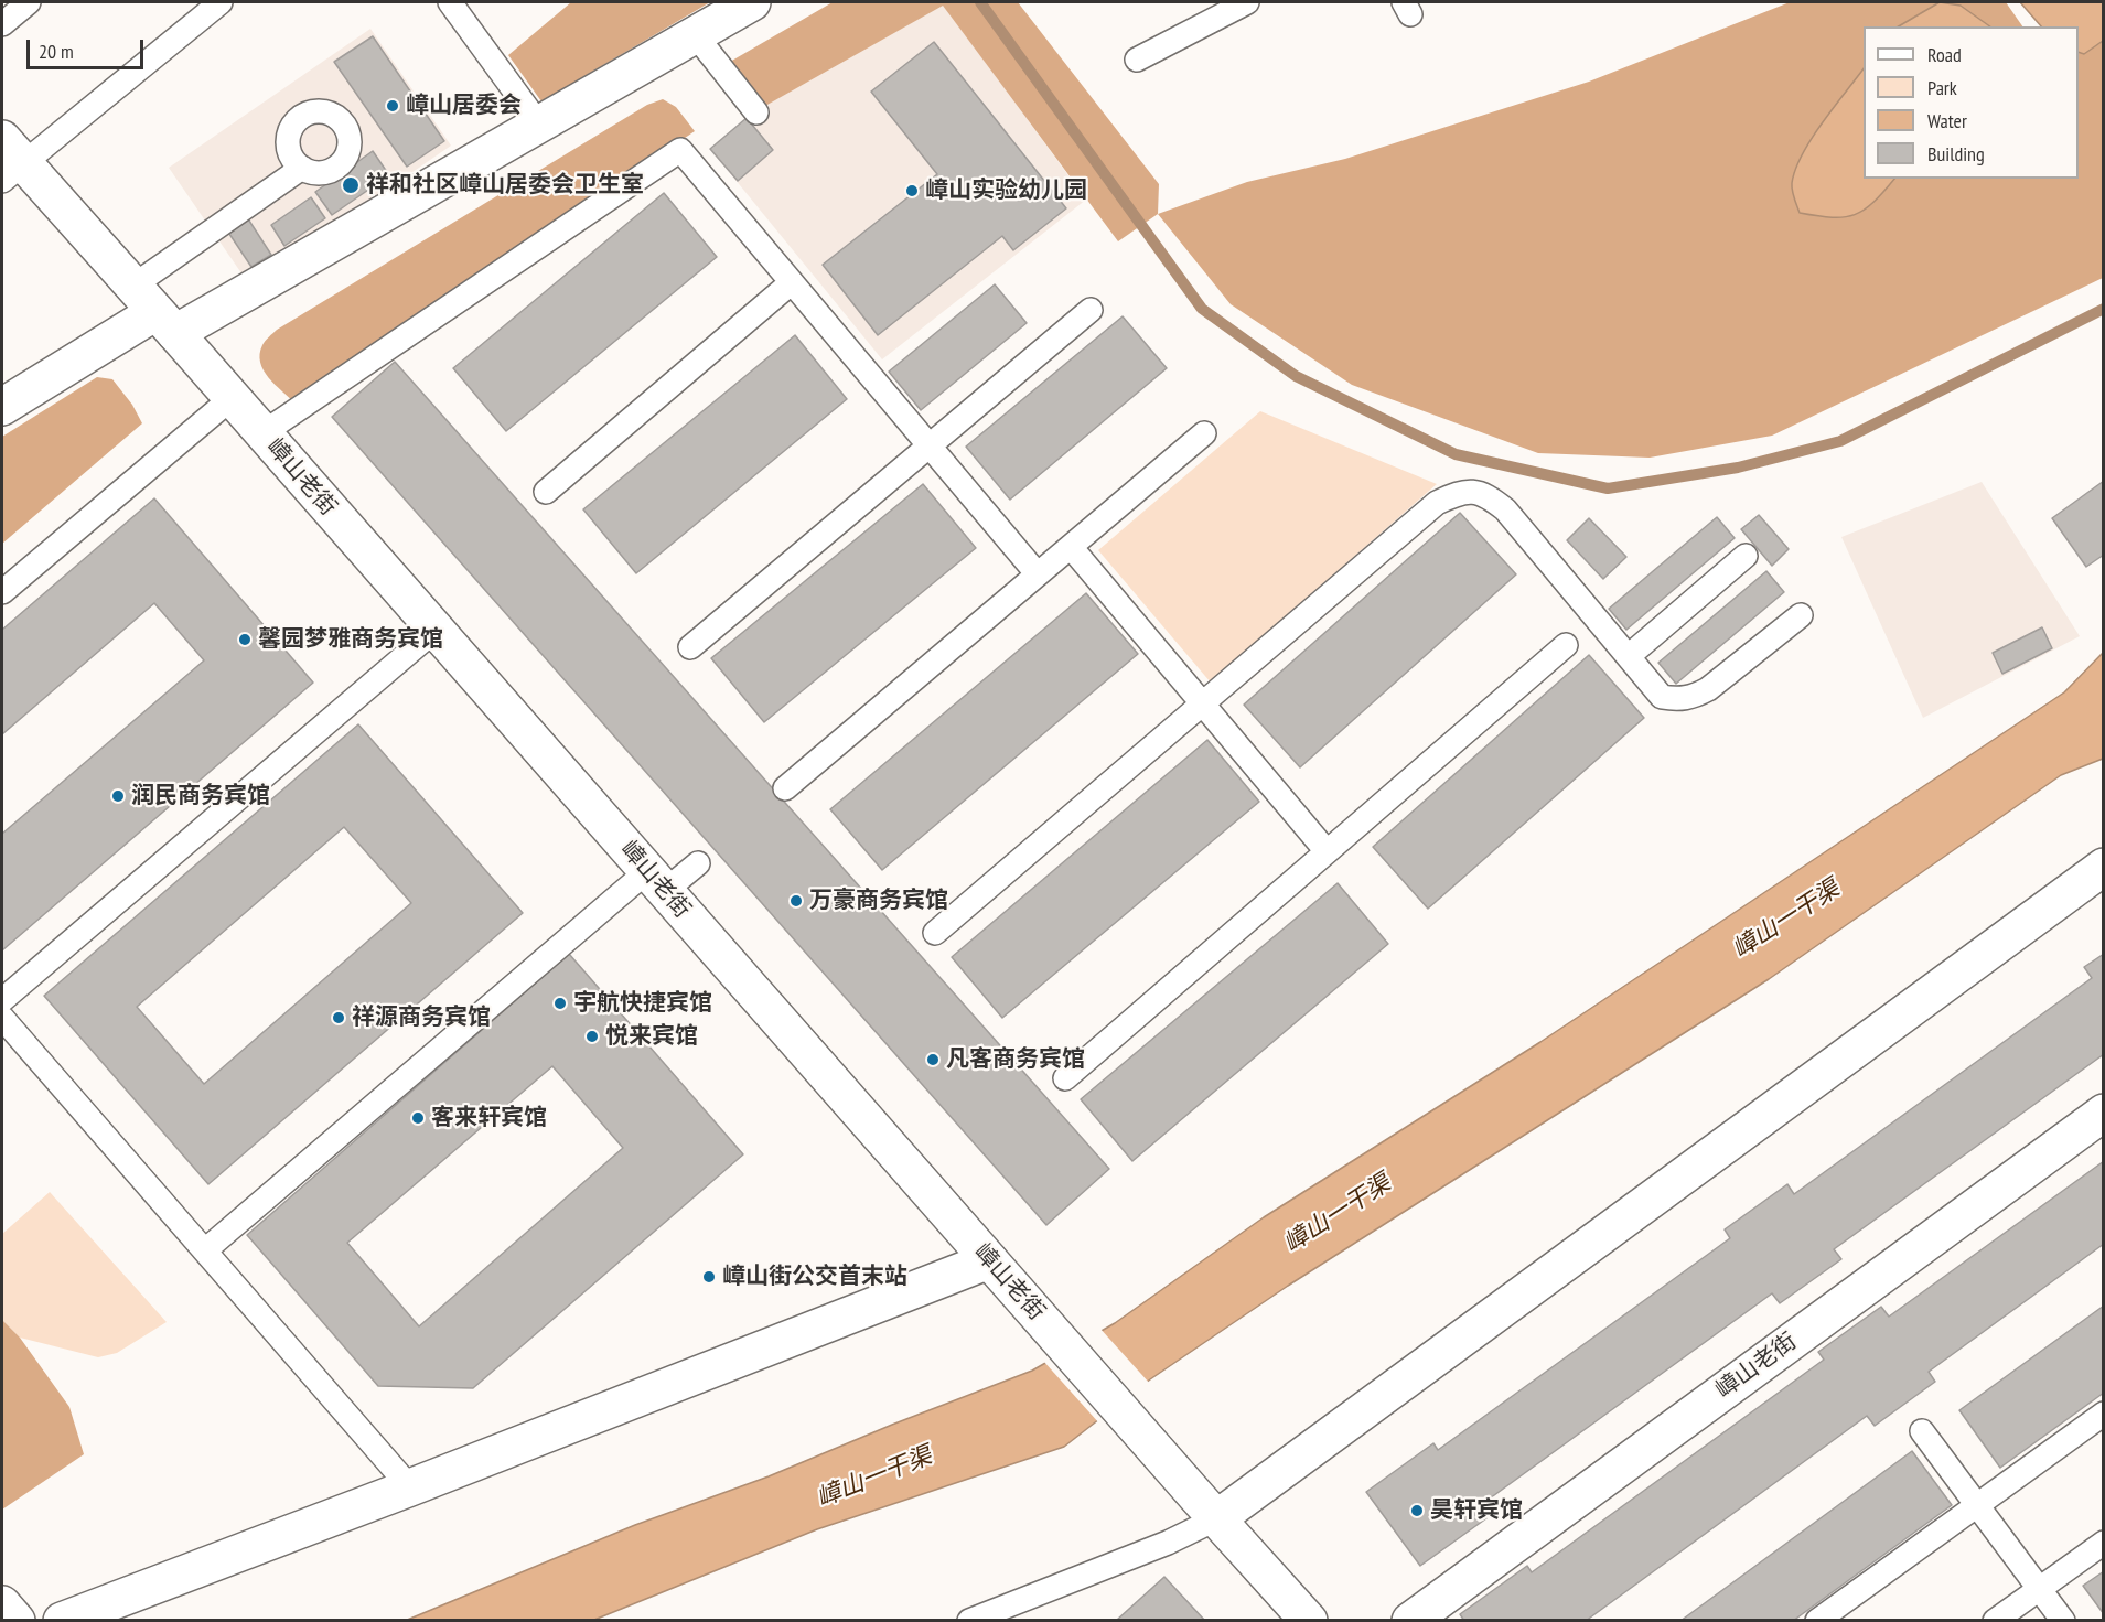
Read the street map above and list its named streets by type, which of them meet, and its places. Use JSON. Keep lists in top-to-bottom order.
{
  "streets": {
    "main road": ["嶂山老街"]
  },
  "water": ["嶂山一干渠"],
  "places": [
    "嶂山居委会",
    "祥和社区嶂山居委会卫生室",
    "嶂山实验幼儿园",
    "馨园梦雅商务宾馆",
    "润民商务宾馆",
    "万豪商务宾馆",
    "宇航快捷宾馆",
    "祥源商务宾馆",
    "悦来宾馆",
    "凡客商务宾馆",
    "客来轩宾馆",
    "嶂山街公交首末站",
    "昊轩宾馆"
  ],
  "legend": [
    "Road",
    "Park",
    "Water",
    "Building"
  ],
  "scale_bar": "20 m"
}
